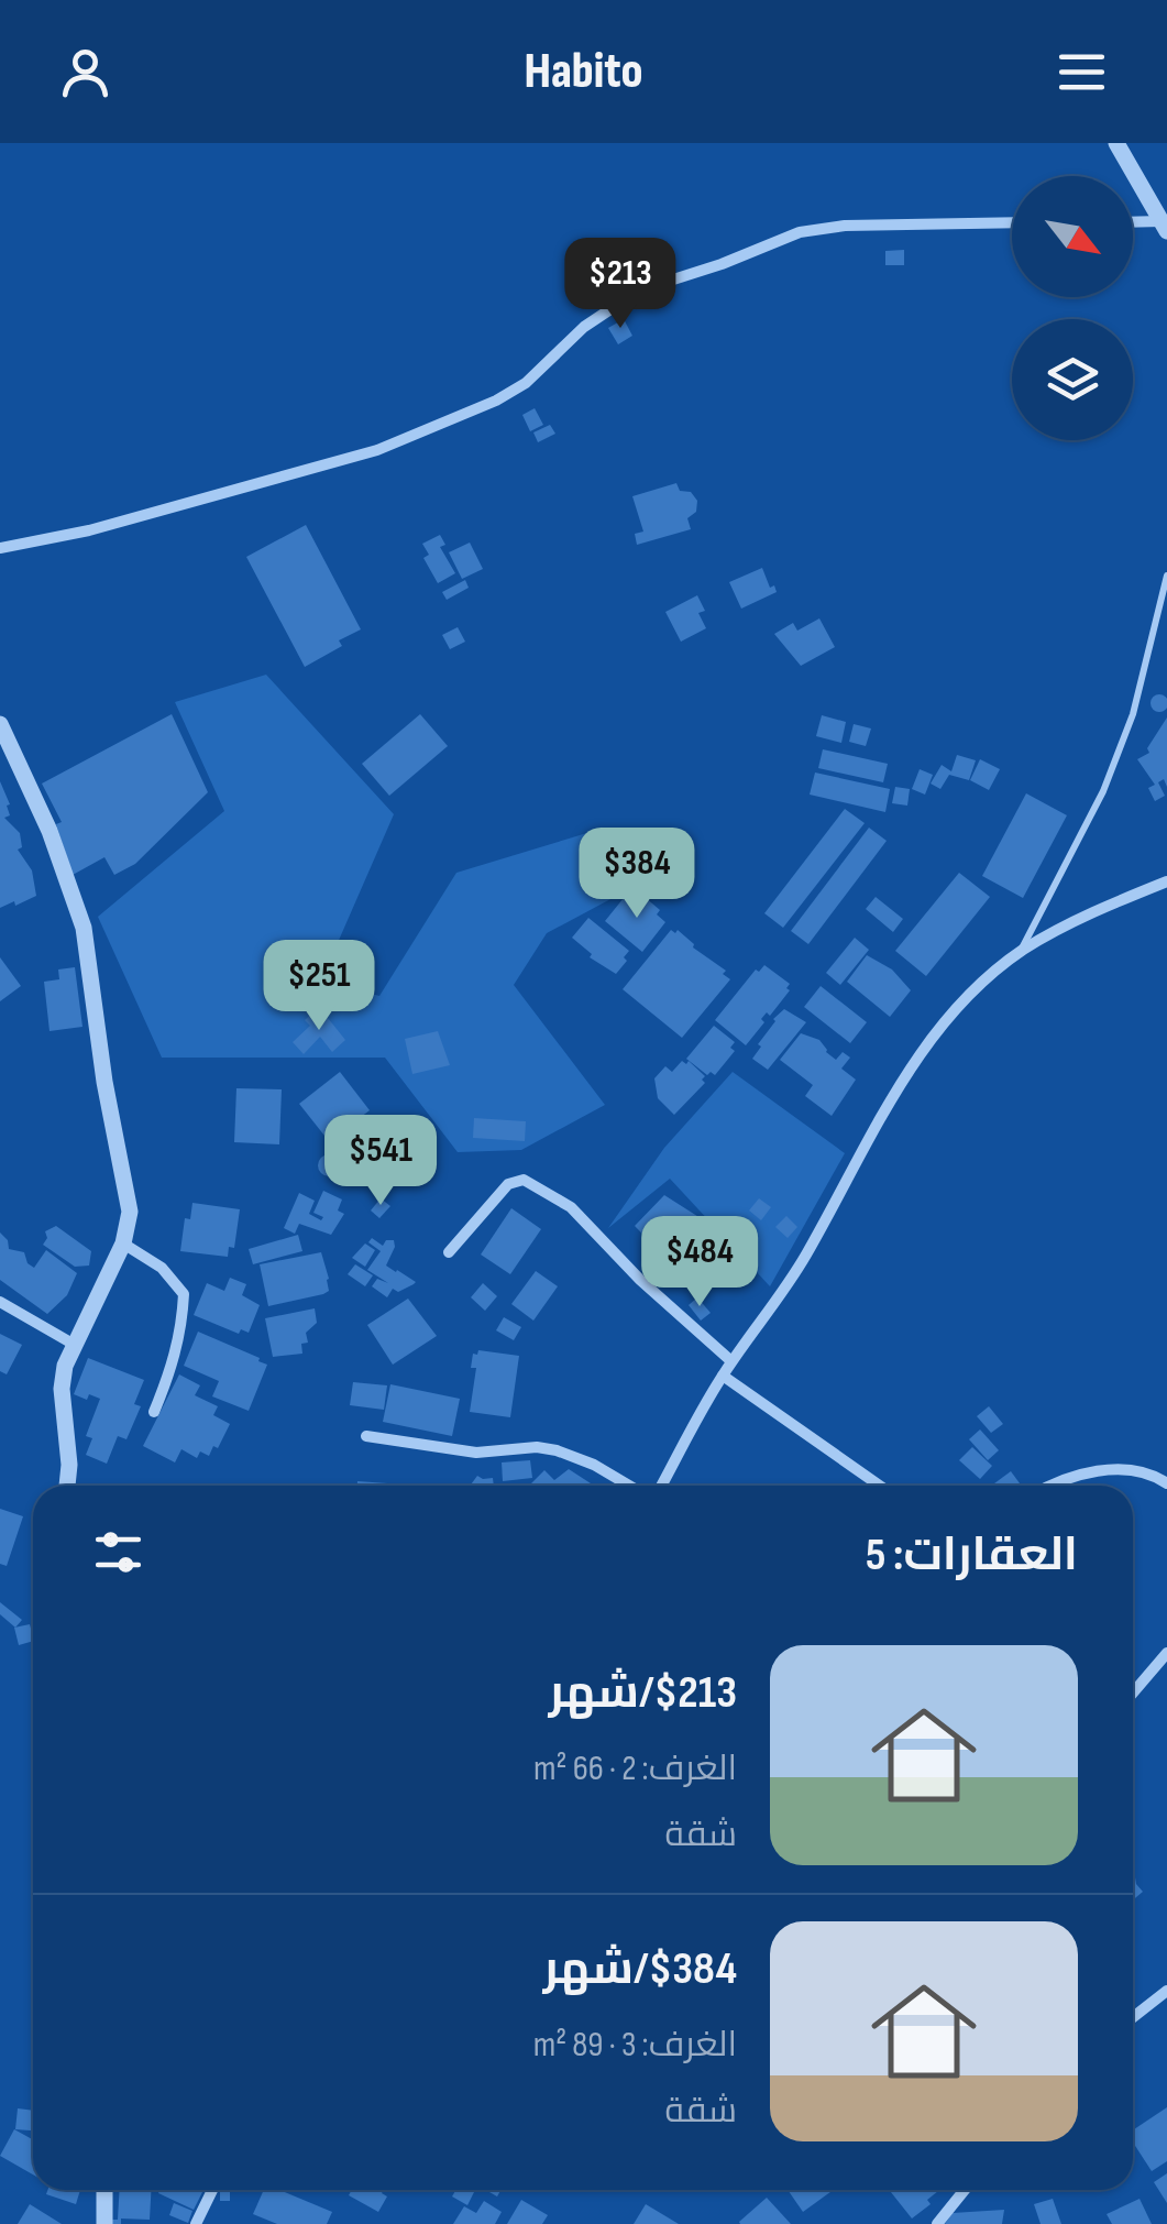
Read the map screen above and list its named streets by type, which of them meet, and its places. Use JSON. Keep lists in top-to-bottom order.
{
  "north": "bottom right",
  "page": {
    "header": "Habito",
    "price": [
      "$213",
      "$384",
      "$251",
      "$541",
      "$484"
    ],
    "heading": "العقارات: 5",
    "list": [
      {
        "name": "$213/شهر",
        "note": "الغرف: 2 · 66 m² · شقة"
      },
      {
        "name": "$384/شهر",
        "note": "الغرف: 3 · 89 m² · شقة"
      }
    ]
  }
}
